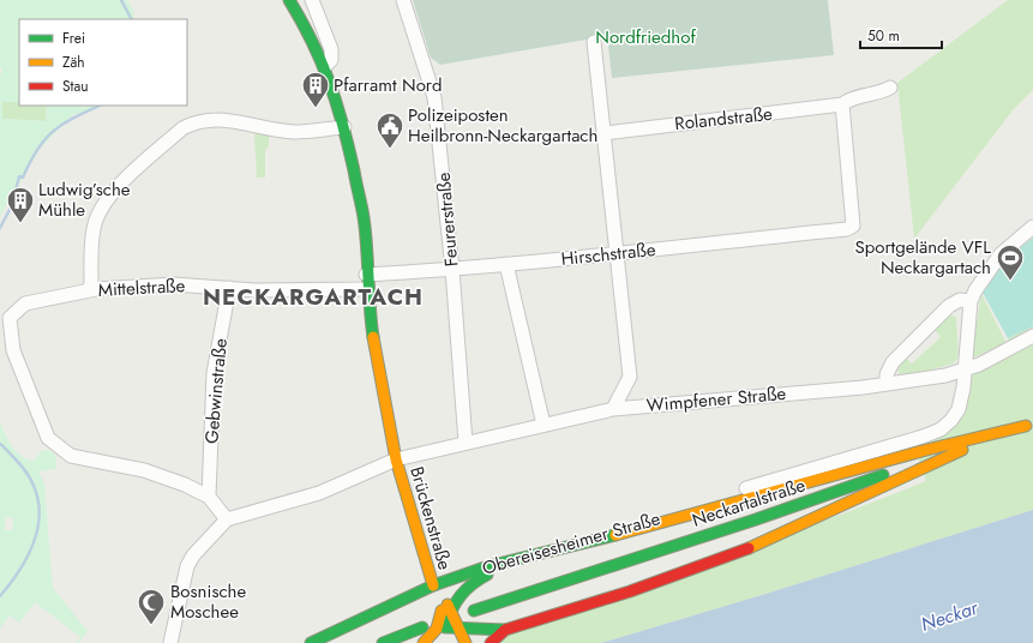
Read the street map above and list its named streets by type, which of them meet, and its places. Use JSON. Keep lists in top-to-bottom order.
{
  "streets": {
    "main road": ["Neckartalstraße", "Brückenstraße", "Obereisesheimer Straße"],
    "street": [
      "Rolandstraße",
      "Feurerstraße",
      "Hirschstraße",
      "Mittelstraße",
      "Gebwinstraße",
      "Wimpfener Straße"
    ]
  },
  "crossings": [
    ["Rolandstraße", "Hirschstraße"],
    ["Feurerstraße", "Hirschstraße"],
    ["Feurerstraße", "Wimpfener Straße"],
    ["Hirschstraße", "Brückenstraße"],
    ["Mittelstraße", "Gebwinstraße"],
    ["Mittelstraße", "Brückenstraße"],
    ["Wimpfener Straße", "Brückenstraße"],
    ["Wimpfener Straße", "Obereisesheimer Straße"],
    ["Brückenstraße", "Obereisesheimer Straße"]
  ],
  "districts": ["NECKARGARTACH"],
  "water": ["Neckar"],
  "parks": ["Nordfriedhof"],
  "places": {
    "building": ["Pfarramt Nord", "Ludwig’sche Mühle"],
    "public building": ["Polizeiposten Heilbronn-Neckargartach"],
    "sports": ["Sportgelände VFL Neckargartach"],
    "mosque": ["Bosnische Moschee"]
  },
  "legend": ["Frei", "Zäh", "Stau"],
  "scale_bar": "50 m"
}
